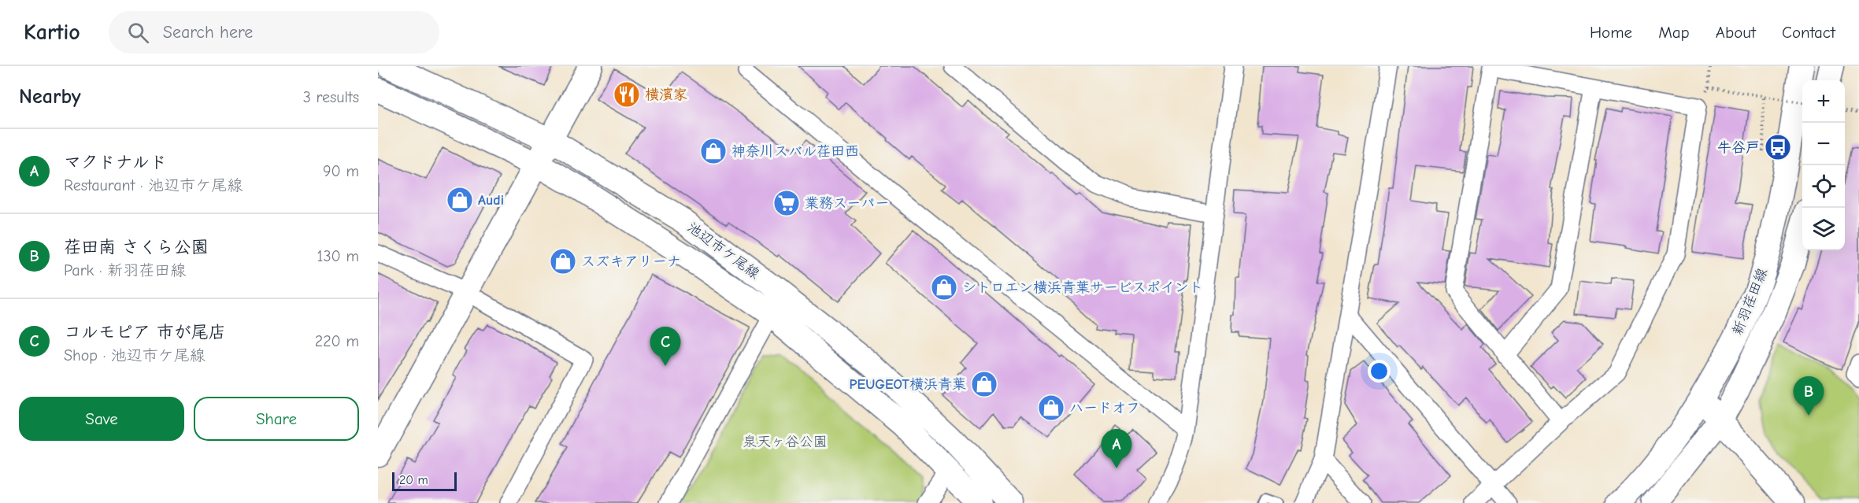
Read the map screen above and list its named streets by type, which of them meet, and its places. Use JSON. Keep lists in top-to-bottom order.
{
  "streets": {
    "street": ["池辺市ケ尾線", "新羽荏田線"]
  },
  "parks": ["泉天ヶ谷公園"],
  "places": {
    "restaurant": ["横濱家"],
    "bus stop": ["牛谷戸"],
    "shop": [
      "神奈川スバル荏田西",
      "Audi",
      "スズキアリーナ",
      "シトロエン横浜青葉サービスポイント",
      "PEUGEOT横浜青葉",
      "ハードオフ"
    ],
    "supermarket": ["業務スーパー"]
  },
  "scale_bar": "20 m",
  "page": {
    "header": "Kartio",
    "search": "Search here",
    "nav": [
      "Home",
      "Map",
      "About",
      "Contact"
    ],
    "heading": ["Nearby", "3 results"],
    "map_buttons": ["+", "−"],
    "list": [
      {
        "mark": "A",
        "name": "マクドナルド",
        "note": "Restaurant · 池辺市ケ尾線",
        "value": "90 m"
      },
      {
        "mark": "B",
        "name": "荏田南 さくら公園",
        "note": "Park · 新羽荏田線",
        "value": "130 m"
      },
      {
        "mark": "C",
        "name": "コルモピア 市が尾店",
        "note": "Shop · 池辺市ケ尾線",
        "value": "220 m"
      }
    ],
    "pins": ["C", "B", "A"],
    "buttons": ["Save", "Share"],
    "scale": "20 m"
  }
}
